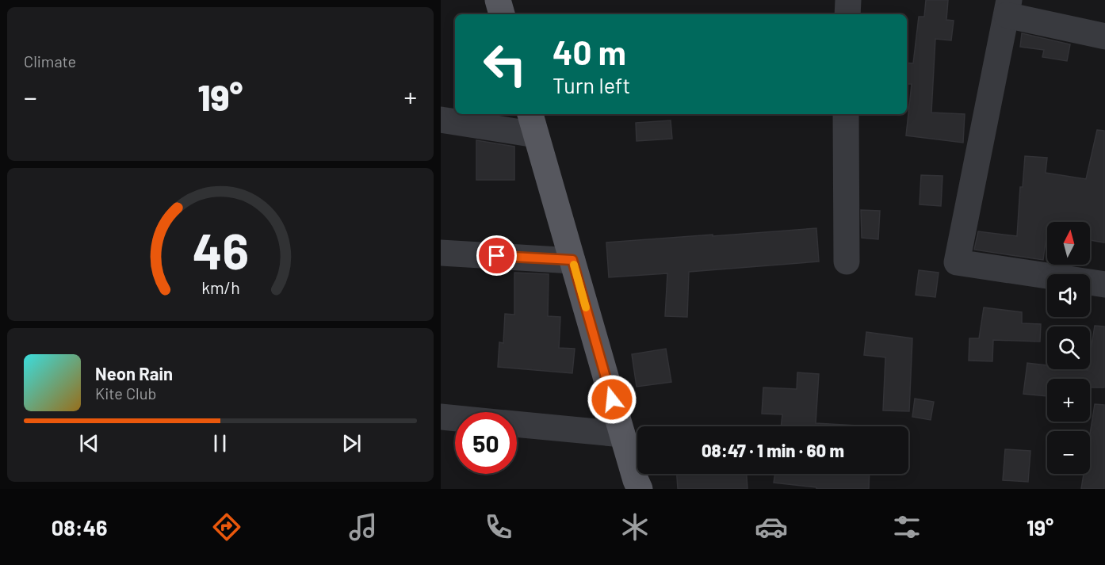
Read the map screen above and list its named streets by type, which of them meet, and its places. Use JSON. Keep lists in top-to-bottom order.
{
  "north": "top",
  "page": {
    "tile": "Climate",
    "turn": ["40 m", "Turn left"],
    "heat": ["−", "19°", "+"],
    "map_buttons": ["+", "−"],
    "song": ["Neon Rain", "Kite Club"],
    "limit": "50",
    "trip": "08:47 · 1 min · 60 m",
    "tabs": ["08:46", "19°"],
    "gauge": ["46", "km/h"]
  }
}
